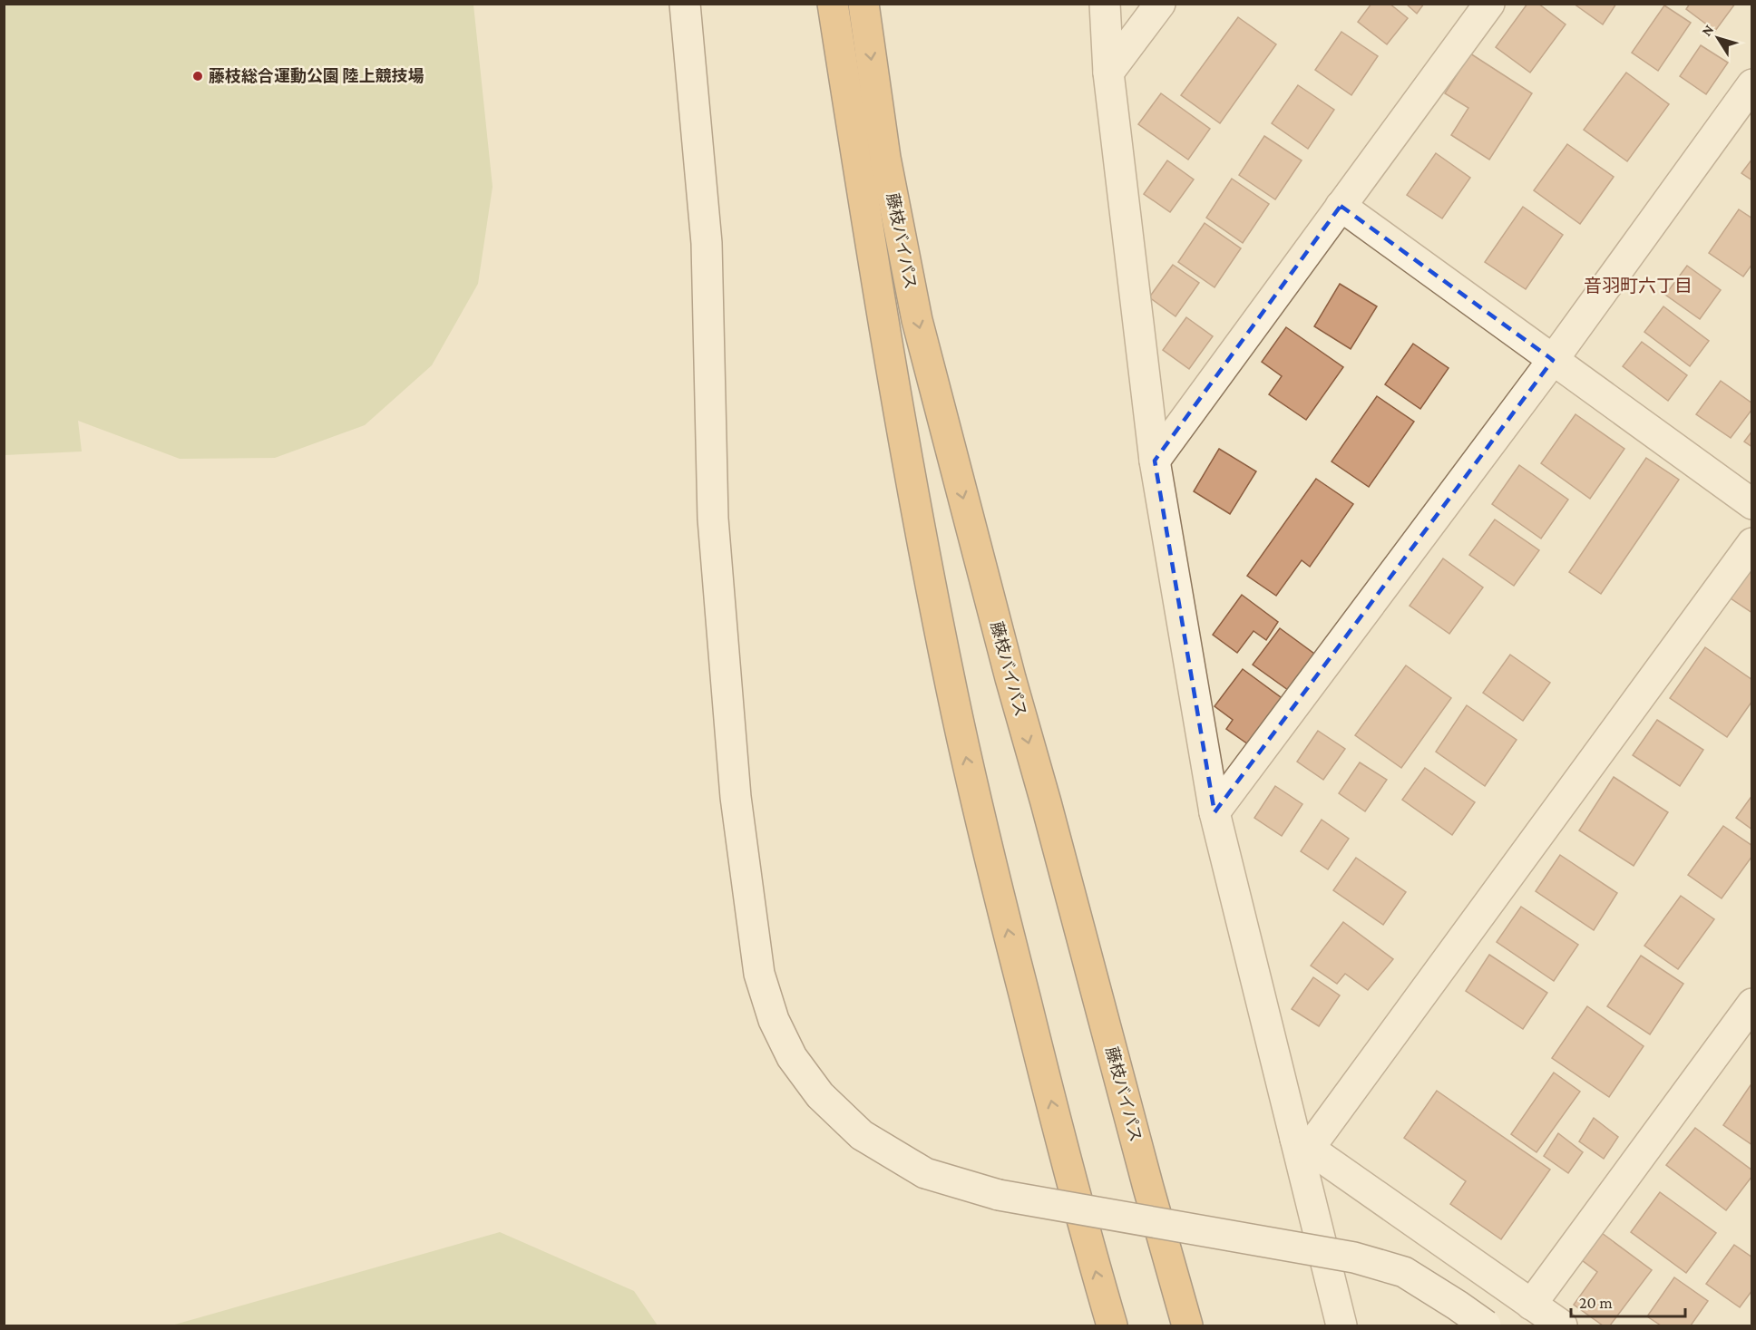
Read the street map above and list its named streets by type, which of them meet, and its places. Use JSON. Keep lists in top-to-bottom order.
{
  "streets": {
    "highway": ["藤枝バイパス"]
  },
  "districts": ["音羽町六丁目"],
  "places": ["藤枝総合運動公園 陸上競技場"],
  "scale_bar": "20 m",
  "north": "top left"
}
